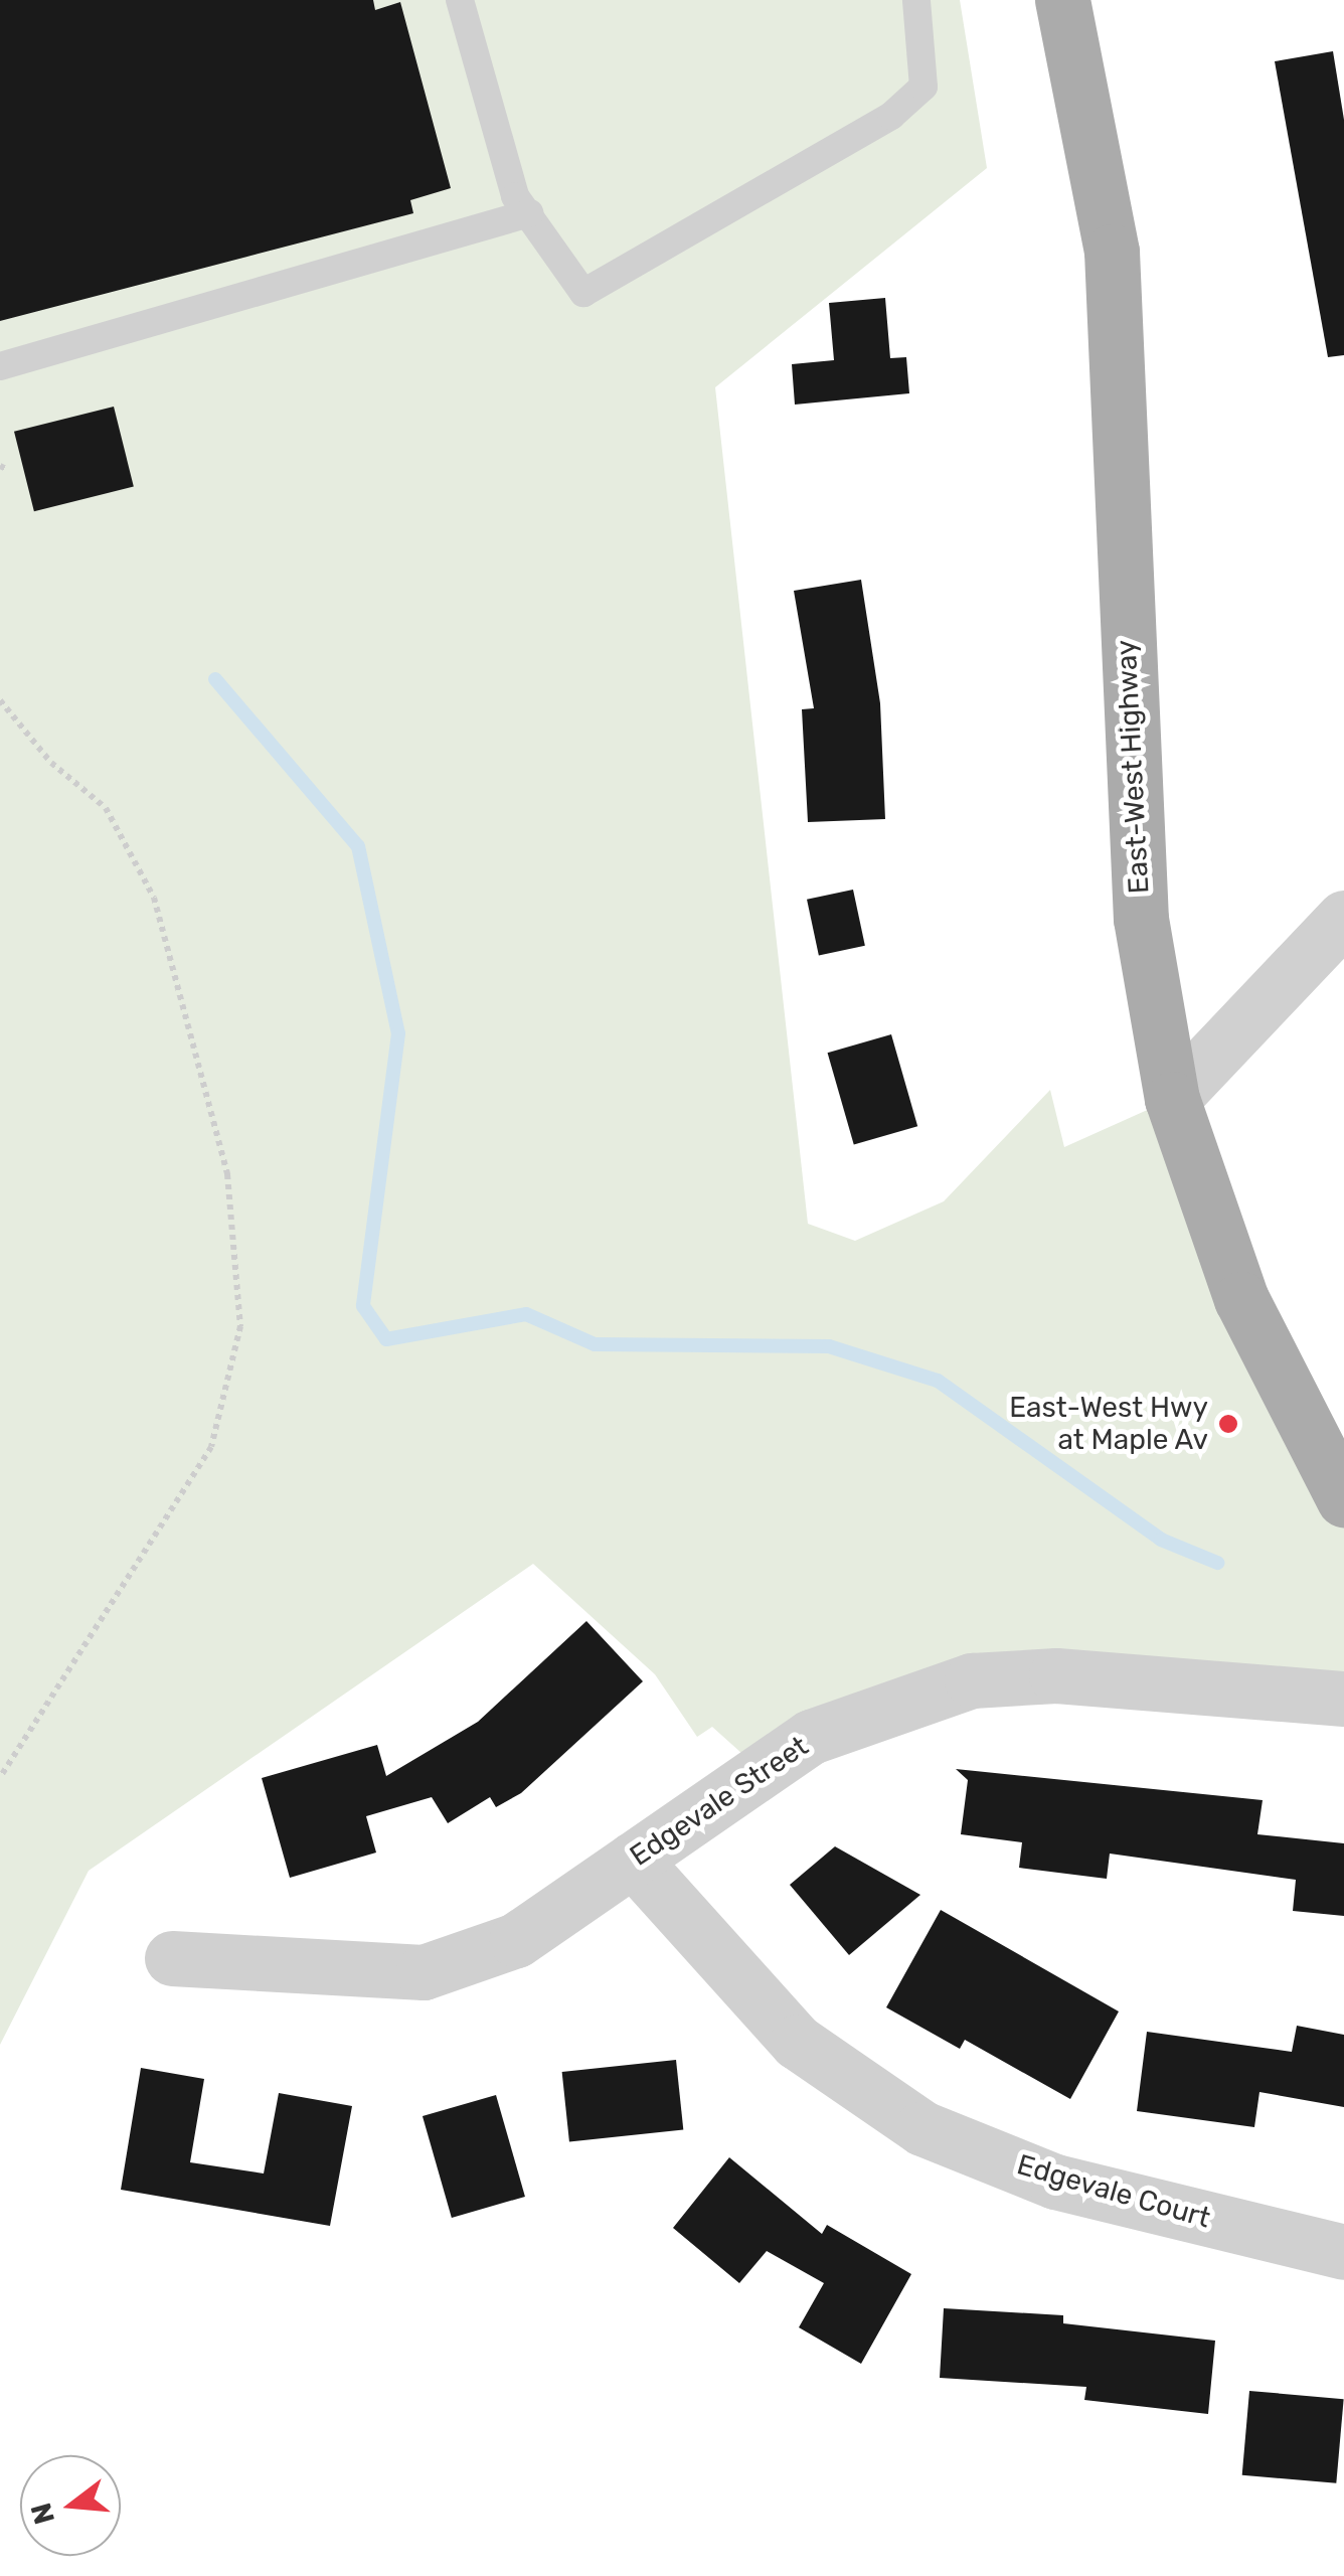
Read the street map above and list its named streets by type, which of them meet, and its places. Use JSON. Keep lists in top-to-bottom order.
{
  "streets": {
    "main road": ["East-West Highway"],
    "street": ["Edgevale Street", "Edgevale Court"]
  },
  "crossings": [
    ["Edgevale Street", "Edgevale Court"]
  ],
  "places": ["East-West Hwy at Maple Av"],
  "north": "left"
}
